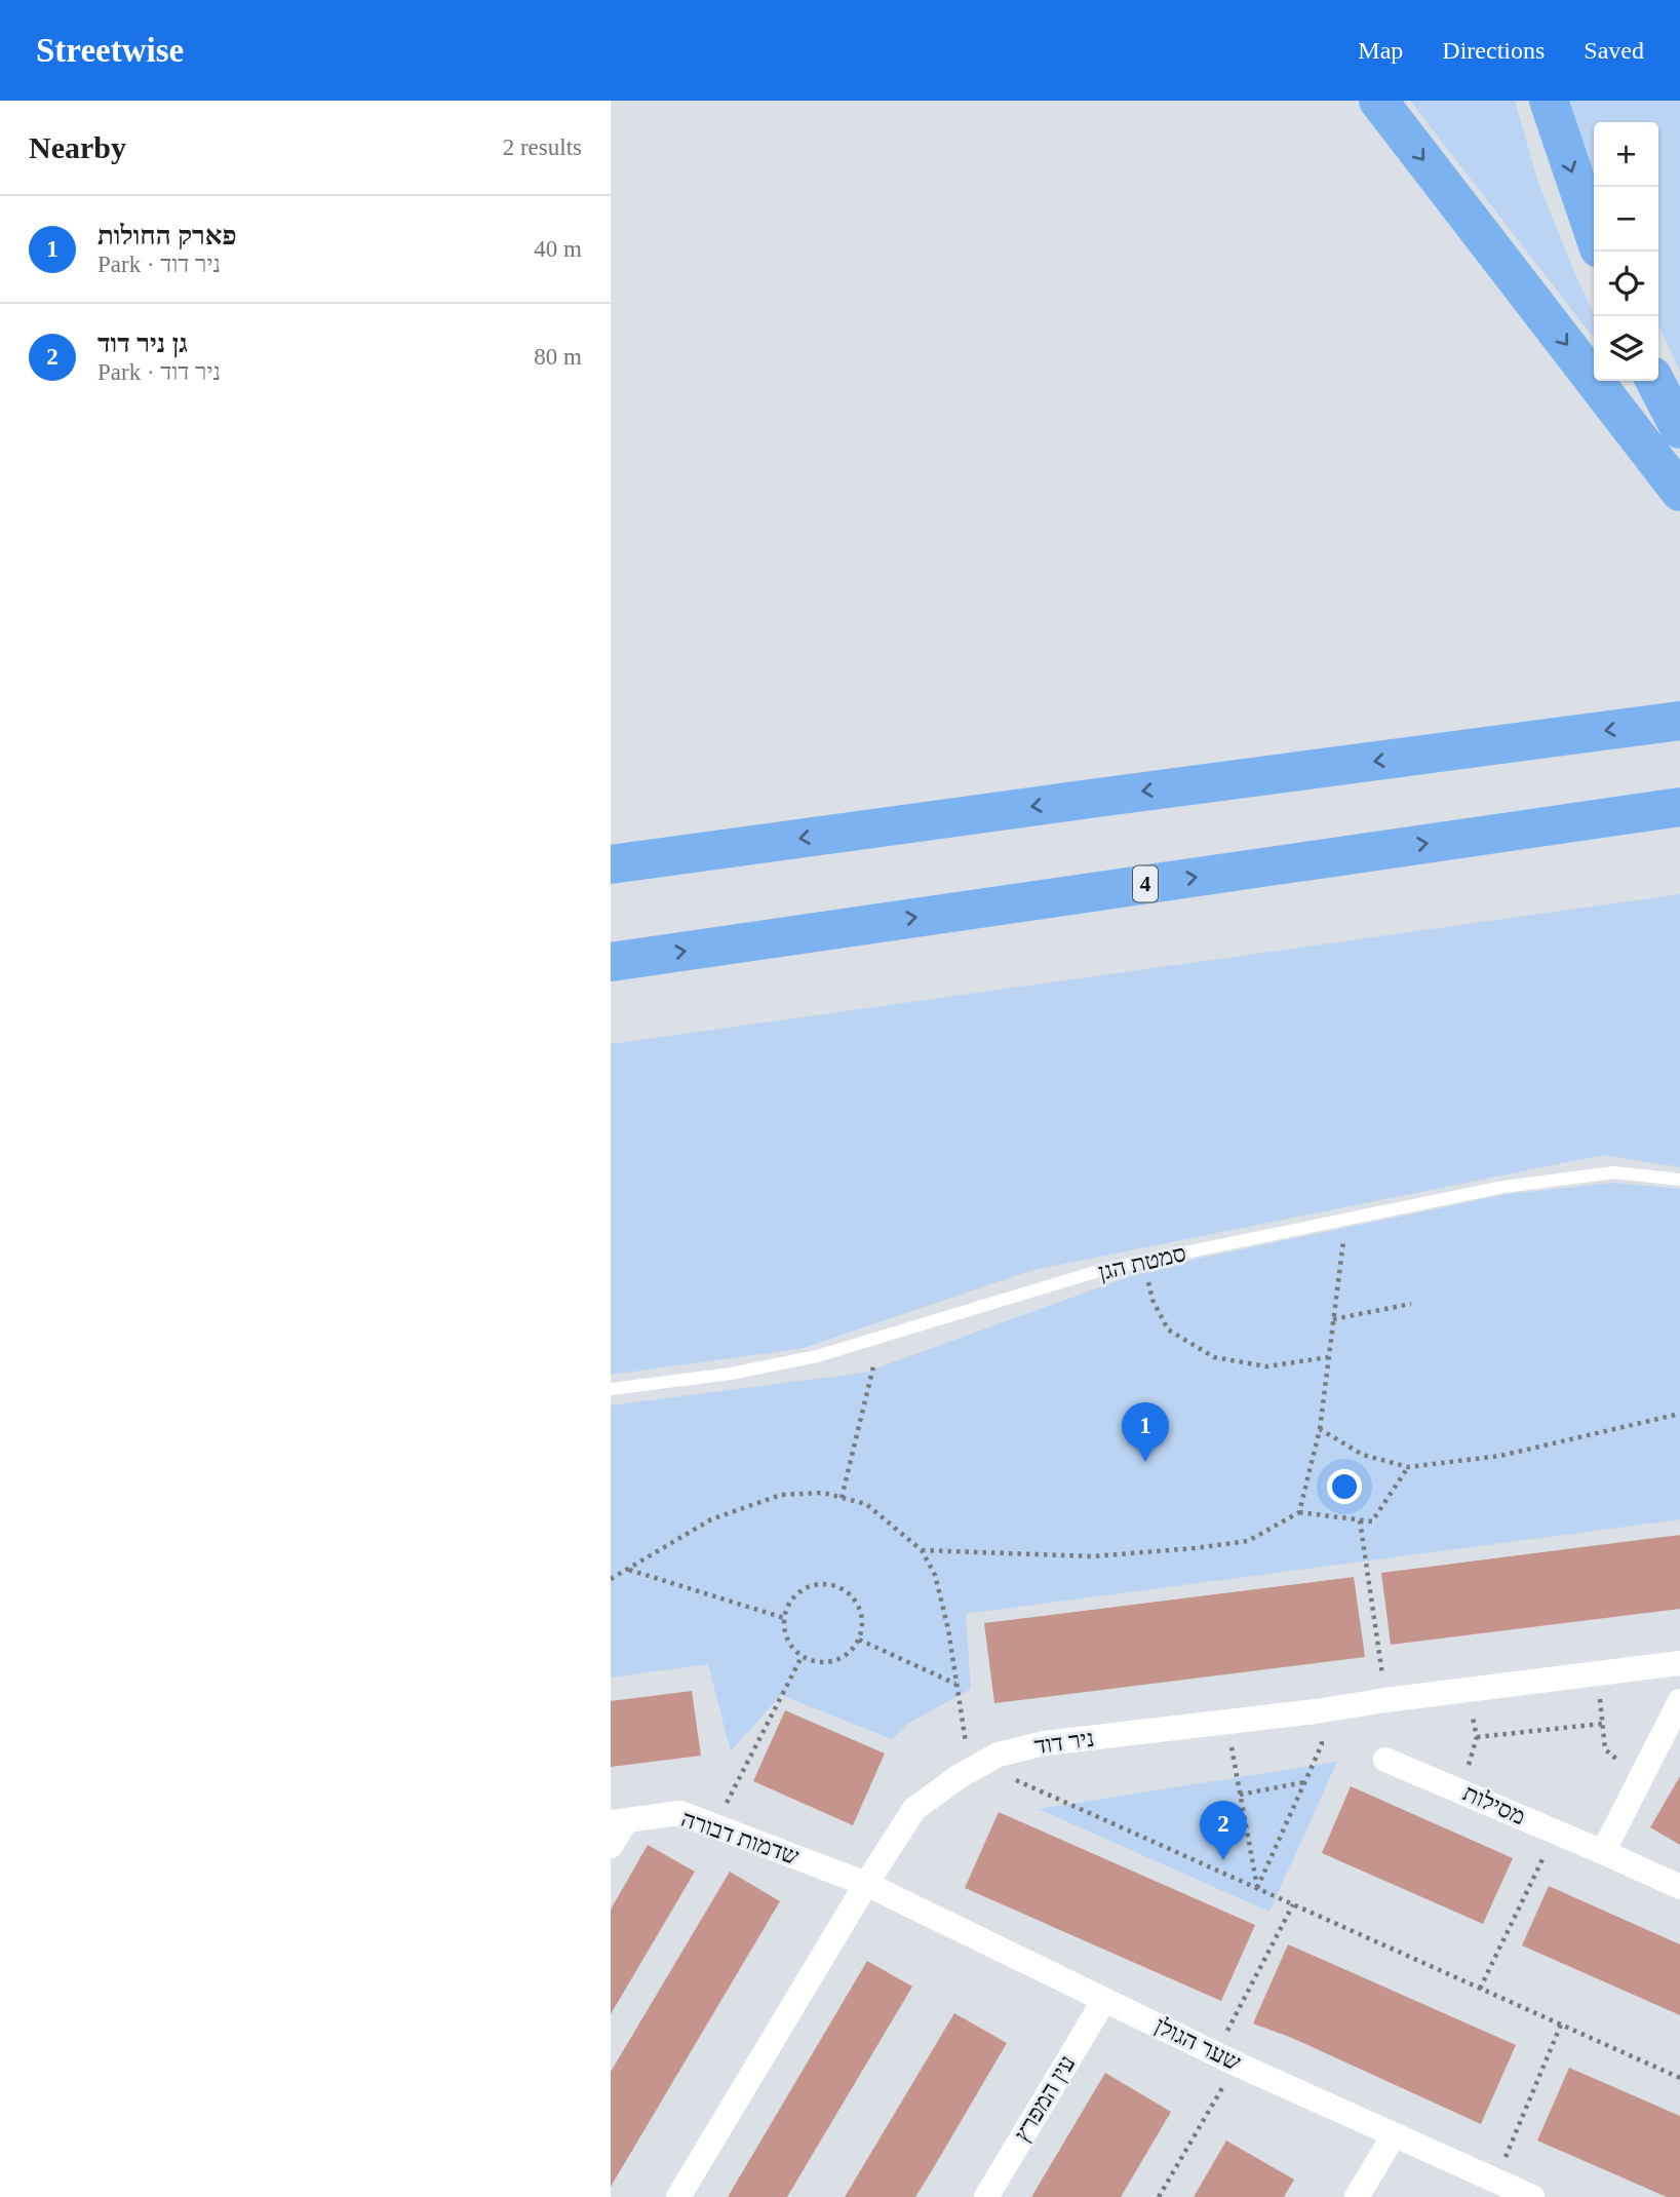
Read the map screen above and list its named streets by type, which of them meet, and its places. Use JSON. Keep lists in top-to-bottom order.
{
  "streets": {
    "highway": ["4"],
    "street": [
      "ניר דוד",
      "מסילות",
      "שדמות דבורה",
      "שער הגולן",
      "עין המפרץ"
    ],
    "lane": ["סמטת הגן"]
  },
  "crossings": [
    ["ניר דוד", "שדמות דבורה"],
    ["ניר דוד", "שער הגולן"],
    ["שדמות דבורה", "שער הגולן"],
    ["שער הגולן", "עין המפרץ"]
  ],
  "page": {
    "header": "Streetwise",
    "nav": ["Map", "Directions", "Saved"],
    "heading": ["Nearby", "2 results"],
    "map_buttons": ["+", "−"],
    "list": [
      {
        "mark": "1",
        "name": "פארק החולות",
        "note": "Park · ניר דוד",
        "value": "40 m"
      },
      {
        "mark": "2",
        "name": "גן ניר דוד",
        "note": "Park · ניר דוד",
        "value": "80 m"
      }
    ],
    "pins": ["1", "2"]
  }
}
